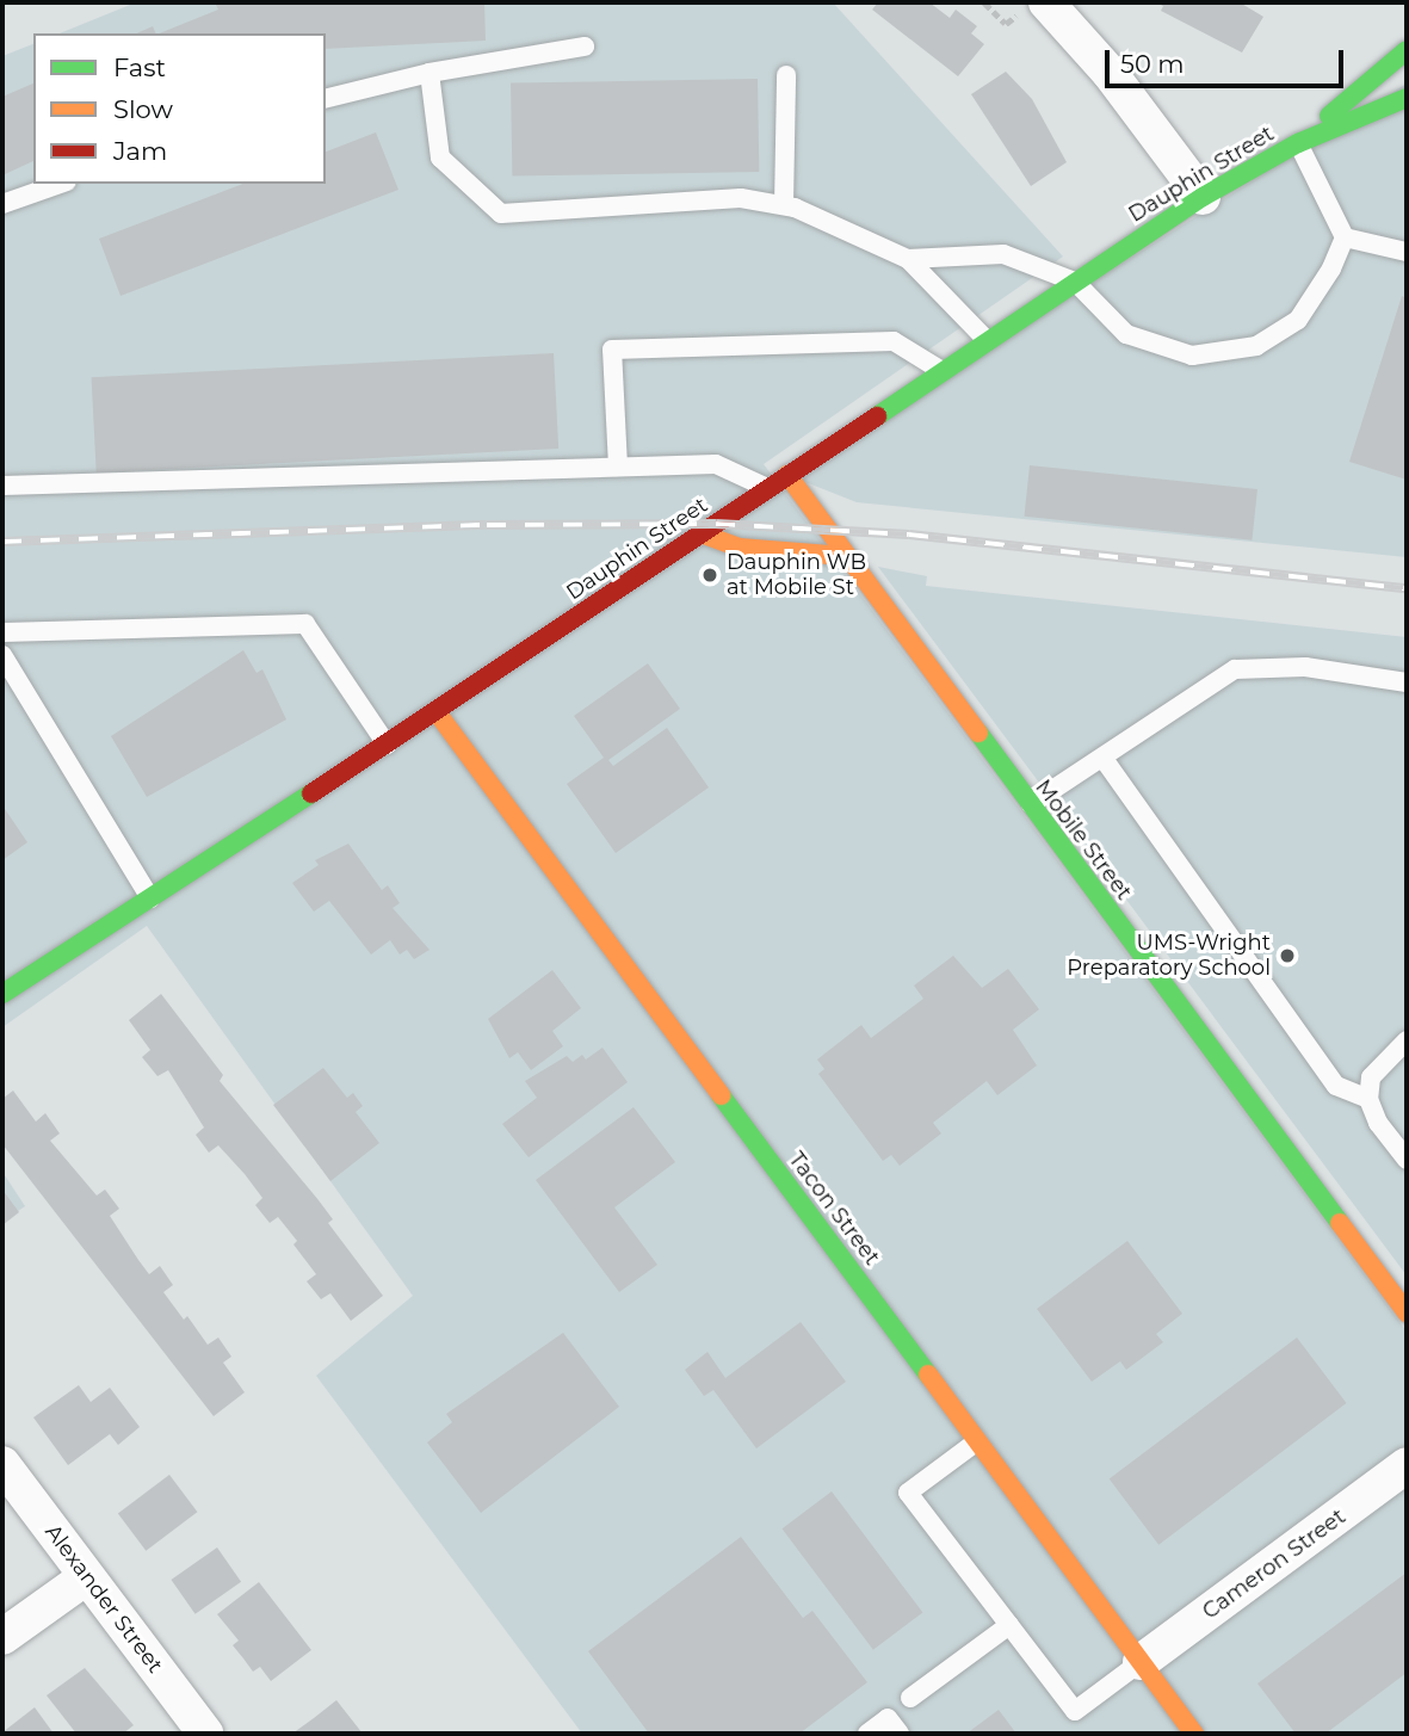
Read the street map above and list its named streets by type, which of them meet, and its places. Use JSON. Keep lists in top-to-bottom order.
{
  "streets": {
    "street": [
      "Dauphin Street",
      "Mobile Street",
      "Tacon Street",
      "Cameron Street",
      "Alexander Street"
    ]
  },
  "crossings": [
    ["Dauphin Street", "Mobile Street"],
    ["Dauphin Street", "Tacon Street"],
    ["Tacon Street", "Cameron Street"]
  ],
  "places": ["Dauphin WB at Mobile St", "UMS-Wright Preparatory School"],
  "legend": ["Fast", "Slow", "Jam"],
  "scale_bar": "50 m"
}
